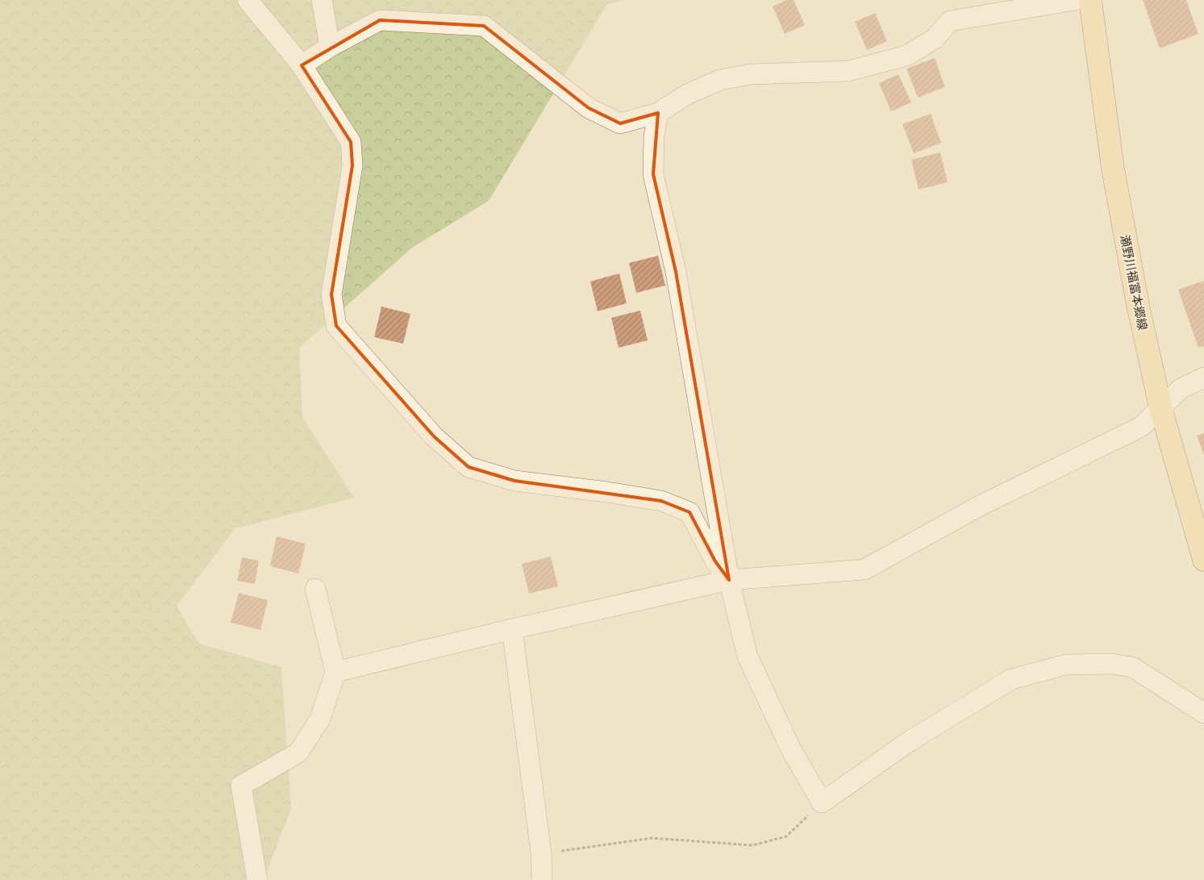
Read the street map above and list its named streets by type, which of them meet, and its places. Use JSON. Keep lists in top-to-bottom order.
{
  "streets": {
    "main road": ["瀬野川福富本郷線"]
  }
}
